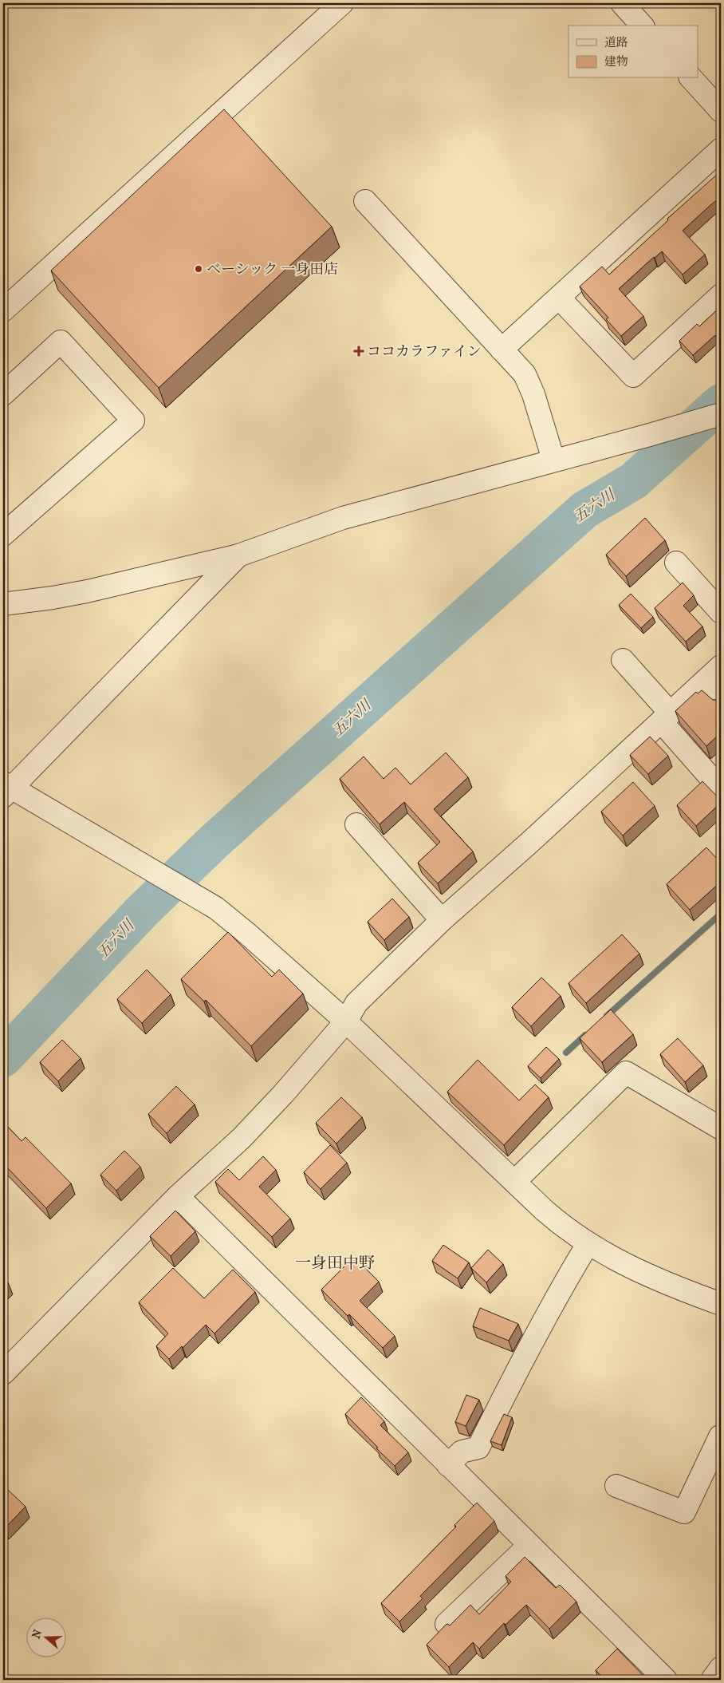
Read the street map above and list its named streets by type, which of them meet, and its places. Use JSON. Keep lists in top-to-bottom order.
{
  "districts": ["一身田中野"],
  "water": ["五六川"],
  "places": {
    "other": ["ベーシック 一身田店"],
    "health": ["ココカラファイン"]
  },
  "legend": ["道路", "建物"],
  "north": "left"
}
